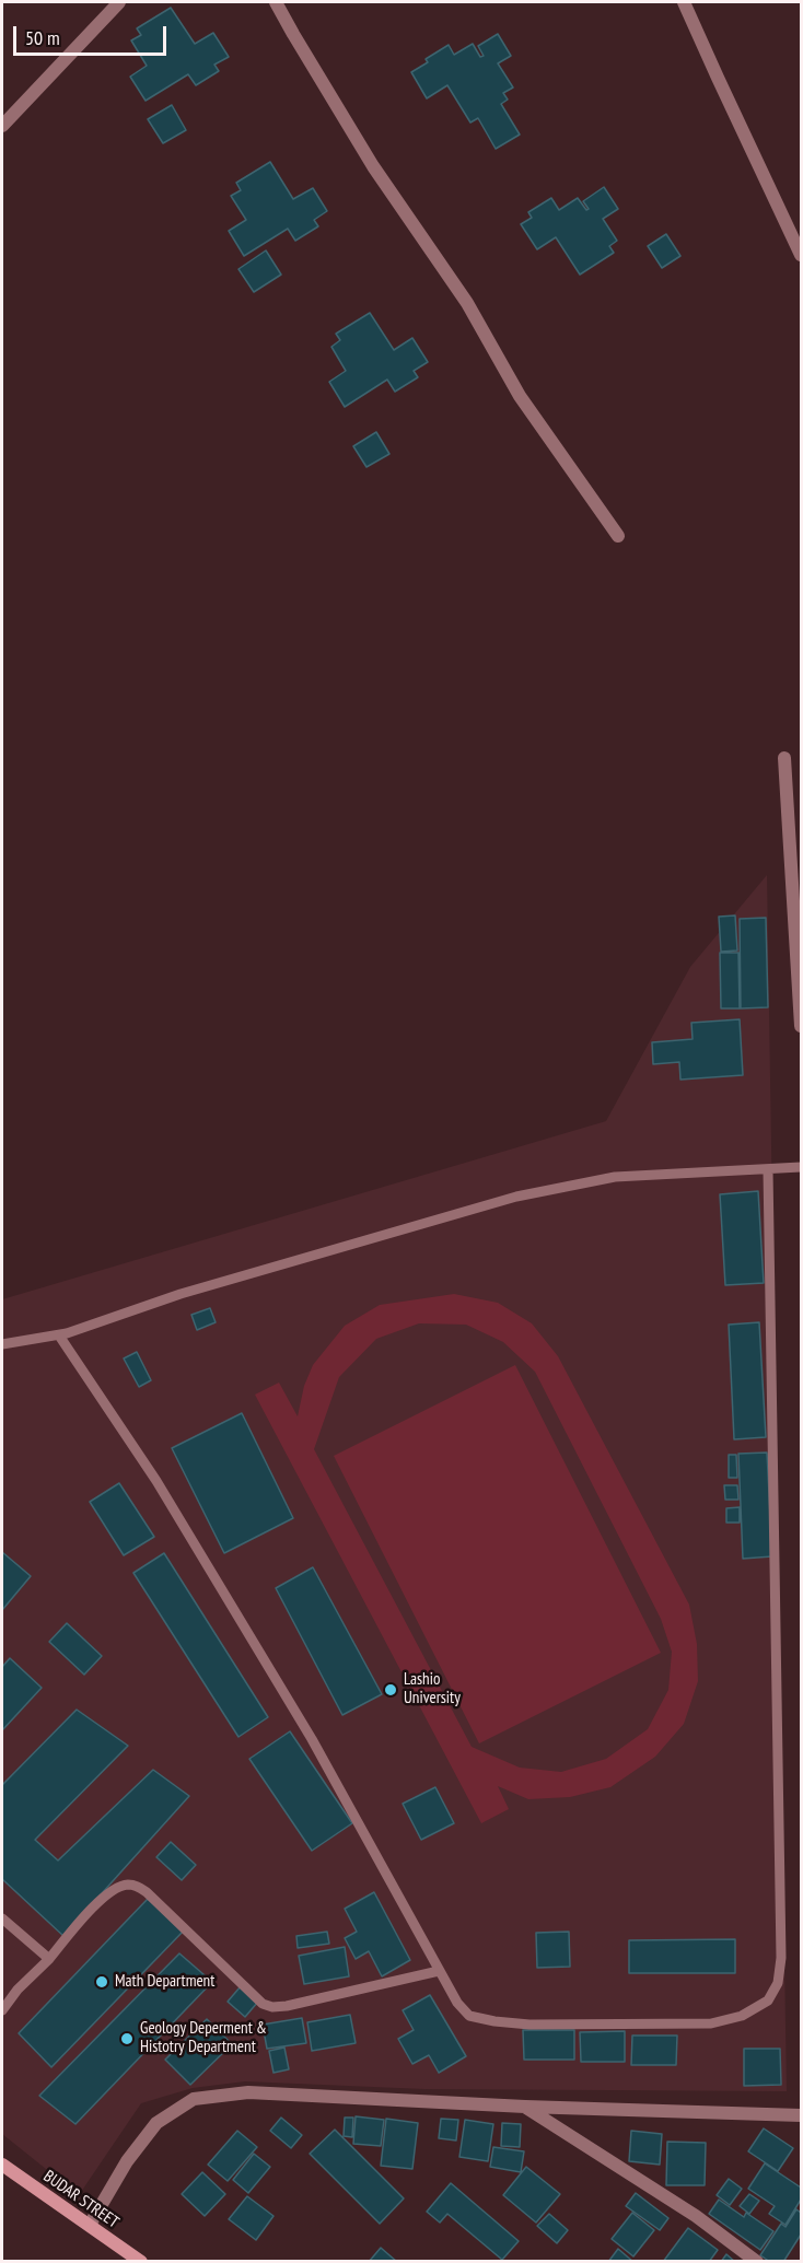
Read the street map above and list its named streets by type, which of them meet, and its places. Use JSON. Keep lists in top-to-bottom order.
{
  "streets": {
    "main road": ["BUDAR STREET"]
  },
  "places": ["Lashio University", "Math Department", "Geology Deperment & Histotry Department"],
  "scale_bar": "50 m"
}
